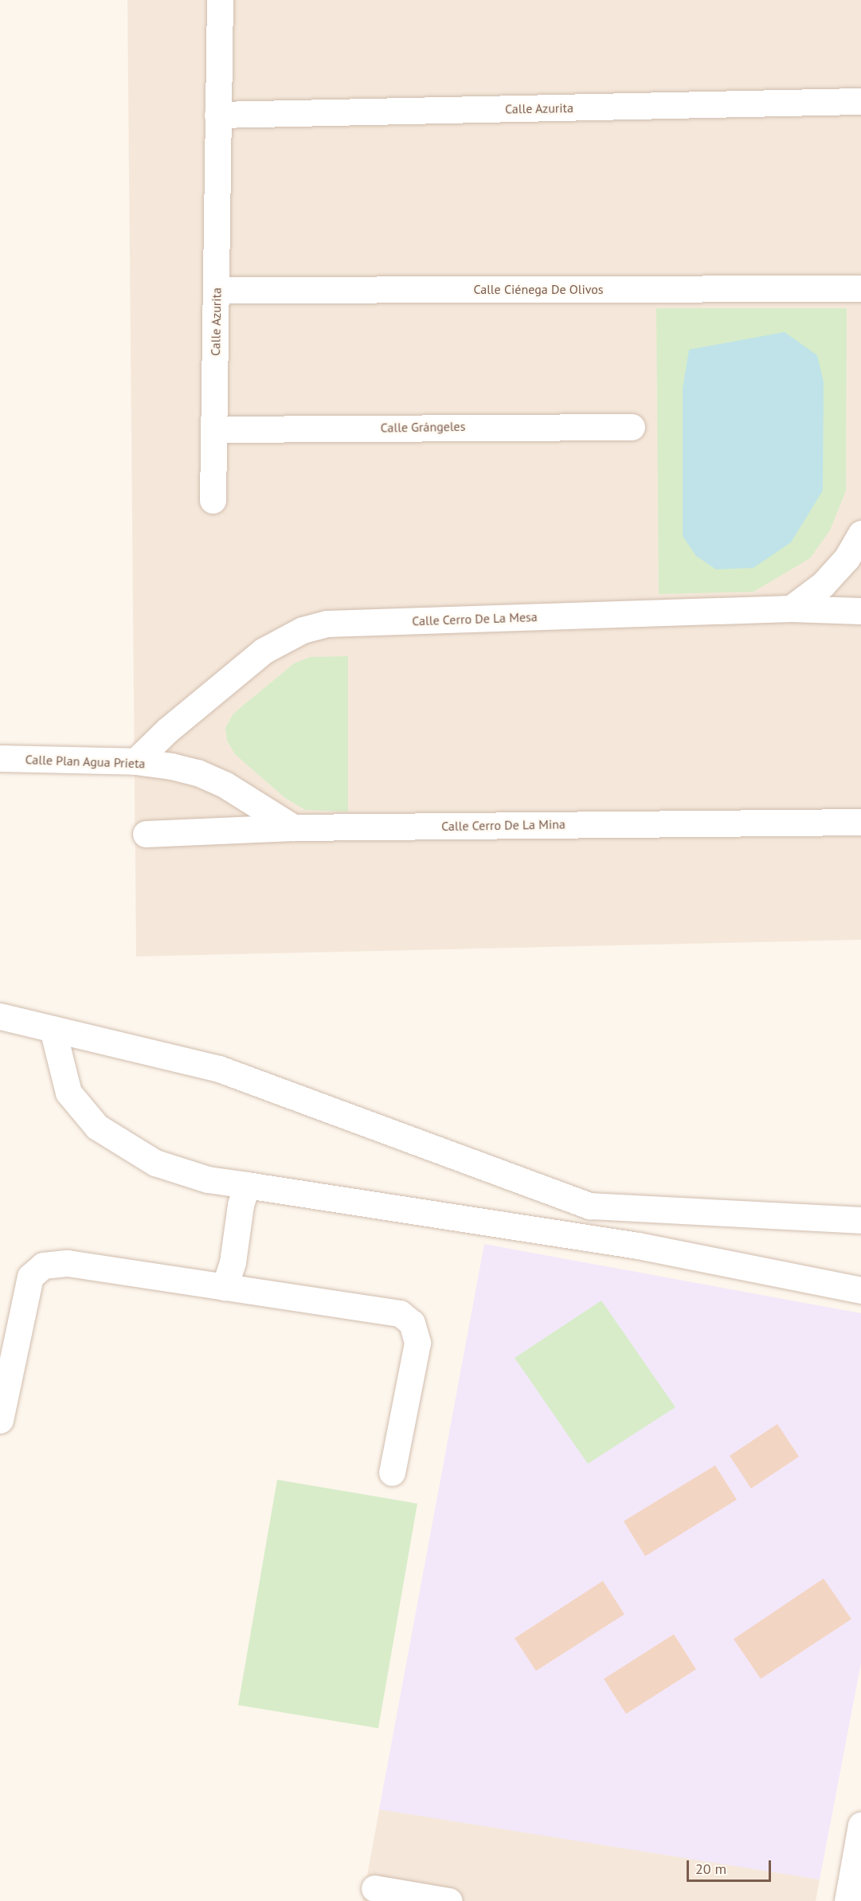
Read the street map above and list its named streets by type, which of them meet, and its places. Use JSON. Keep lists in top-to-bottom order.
{
  "streets": {
    "street": [
      "Calle Azurita",
      "Calle Ciénega De Olivos",
      "Calle Grángeles",
      "Calle Cerro De La Mesa",
      "Calle Plan Agua Prieta",
      "Calle Cerro De La Mina"
    ]
  },
  "crossings": [
    ["Calle Azurita", "Calle Ciénega De Olivos"],
    ["Calle Azurita", "Calle Grángeles"],
    ["Calle Cerro De La Mesa", "Calle Plan Agua Prieta"],
    ["Calle Plan Agua Prieta", "Calle Cerro De La Mina"]
  ],
  "scale_bar": "20 m"
}
